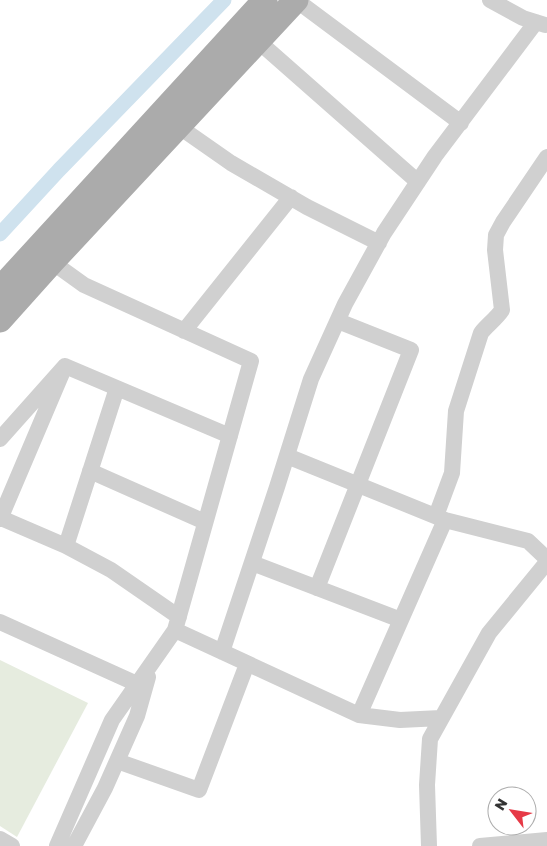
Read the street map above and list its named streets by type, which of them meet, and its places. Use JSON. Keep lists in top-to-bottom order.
{
  "north": "top left"
}
